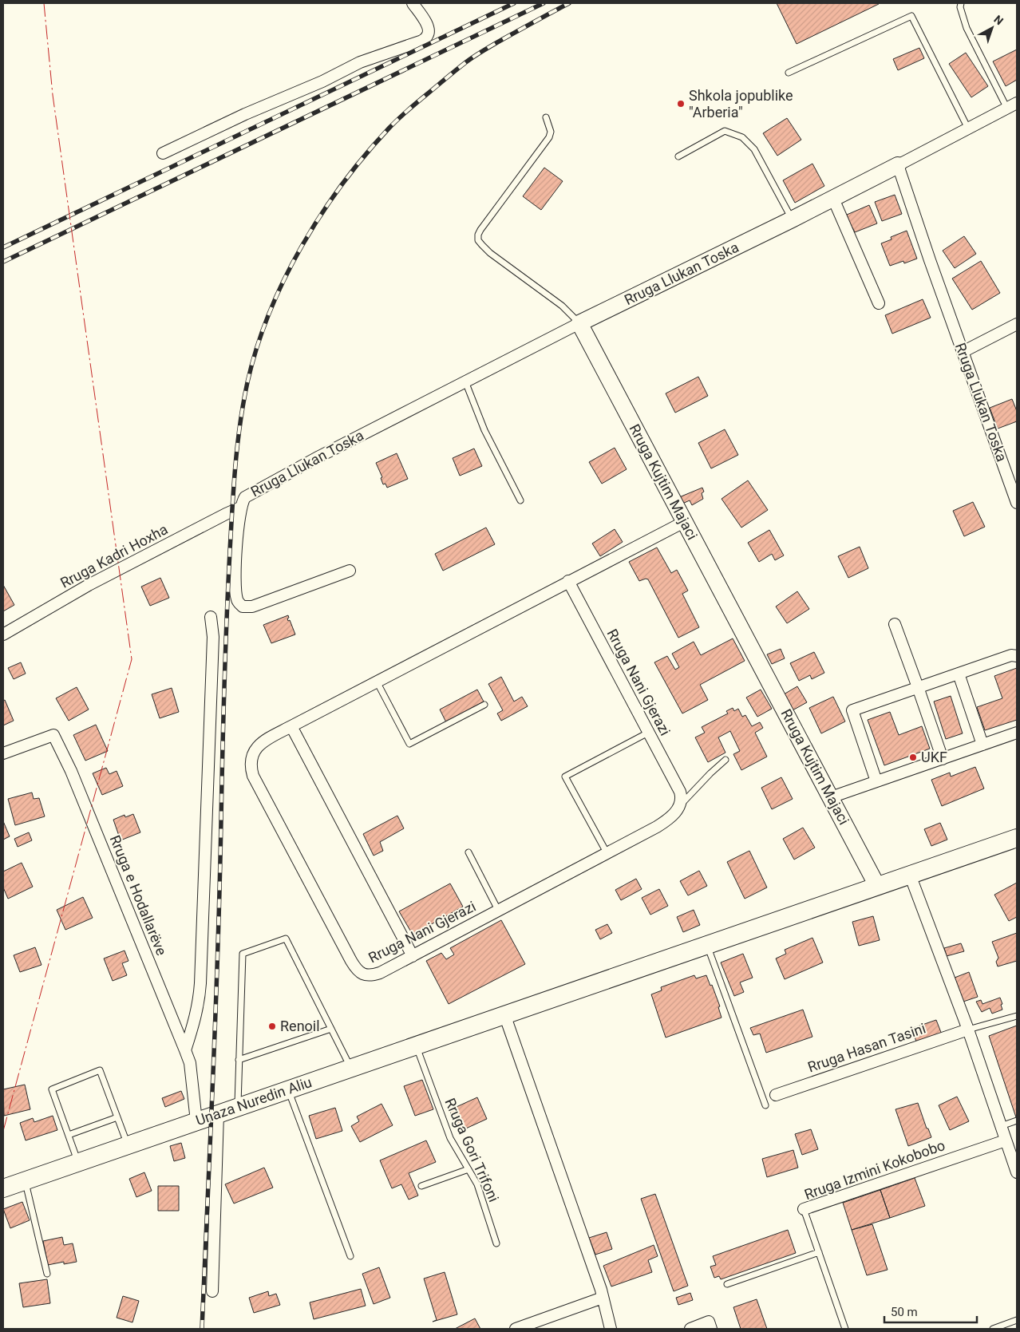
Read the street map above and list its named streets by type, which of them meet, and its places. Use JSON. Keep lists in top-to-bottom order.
{
  "streets": {
    "main road": ["Unaza Nuredin Aliu"],
    "street": [
      "Rruga Llukan Toska",
      "Rruga Kujtim Majaci",
      "Rruga Kadri Hoxha",
      "Rruga Nani Gjerazi",
      "Rruga e Hodallarëve",
      "Rruga Hasan Tasini",
      "Rruga Izmini Kokobobo"
    ],
    "lane": ["Rruga Gori Trifoni"]
  },
  "crossings": [
    ["Rruga Llukan Toska", "Rruga Kujtim Majaci"],
    ["Rruga Llukan Toska", "Rruga Kadri Hoxha"],
    ["Rruga Kujtim Majaci", "Rruga Nani Gjerazi"],
    ["Rruga Kujtim Majaci", "Unaza Nuredin Aliu"],
    ["Rruga e Hodallarëve", "Unaza Nuredin Aliu"],
    ["Unaza Nuredin Aliu", "Rruga Gori Trifoni"]
  ],
  "places": ["Shkola jopublike \"Arberia\"", "UKF", "Renoil"],
  "scale_bar": "50 m",
  "north": "top right"
}
